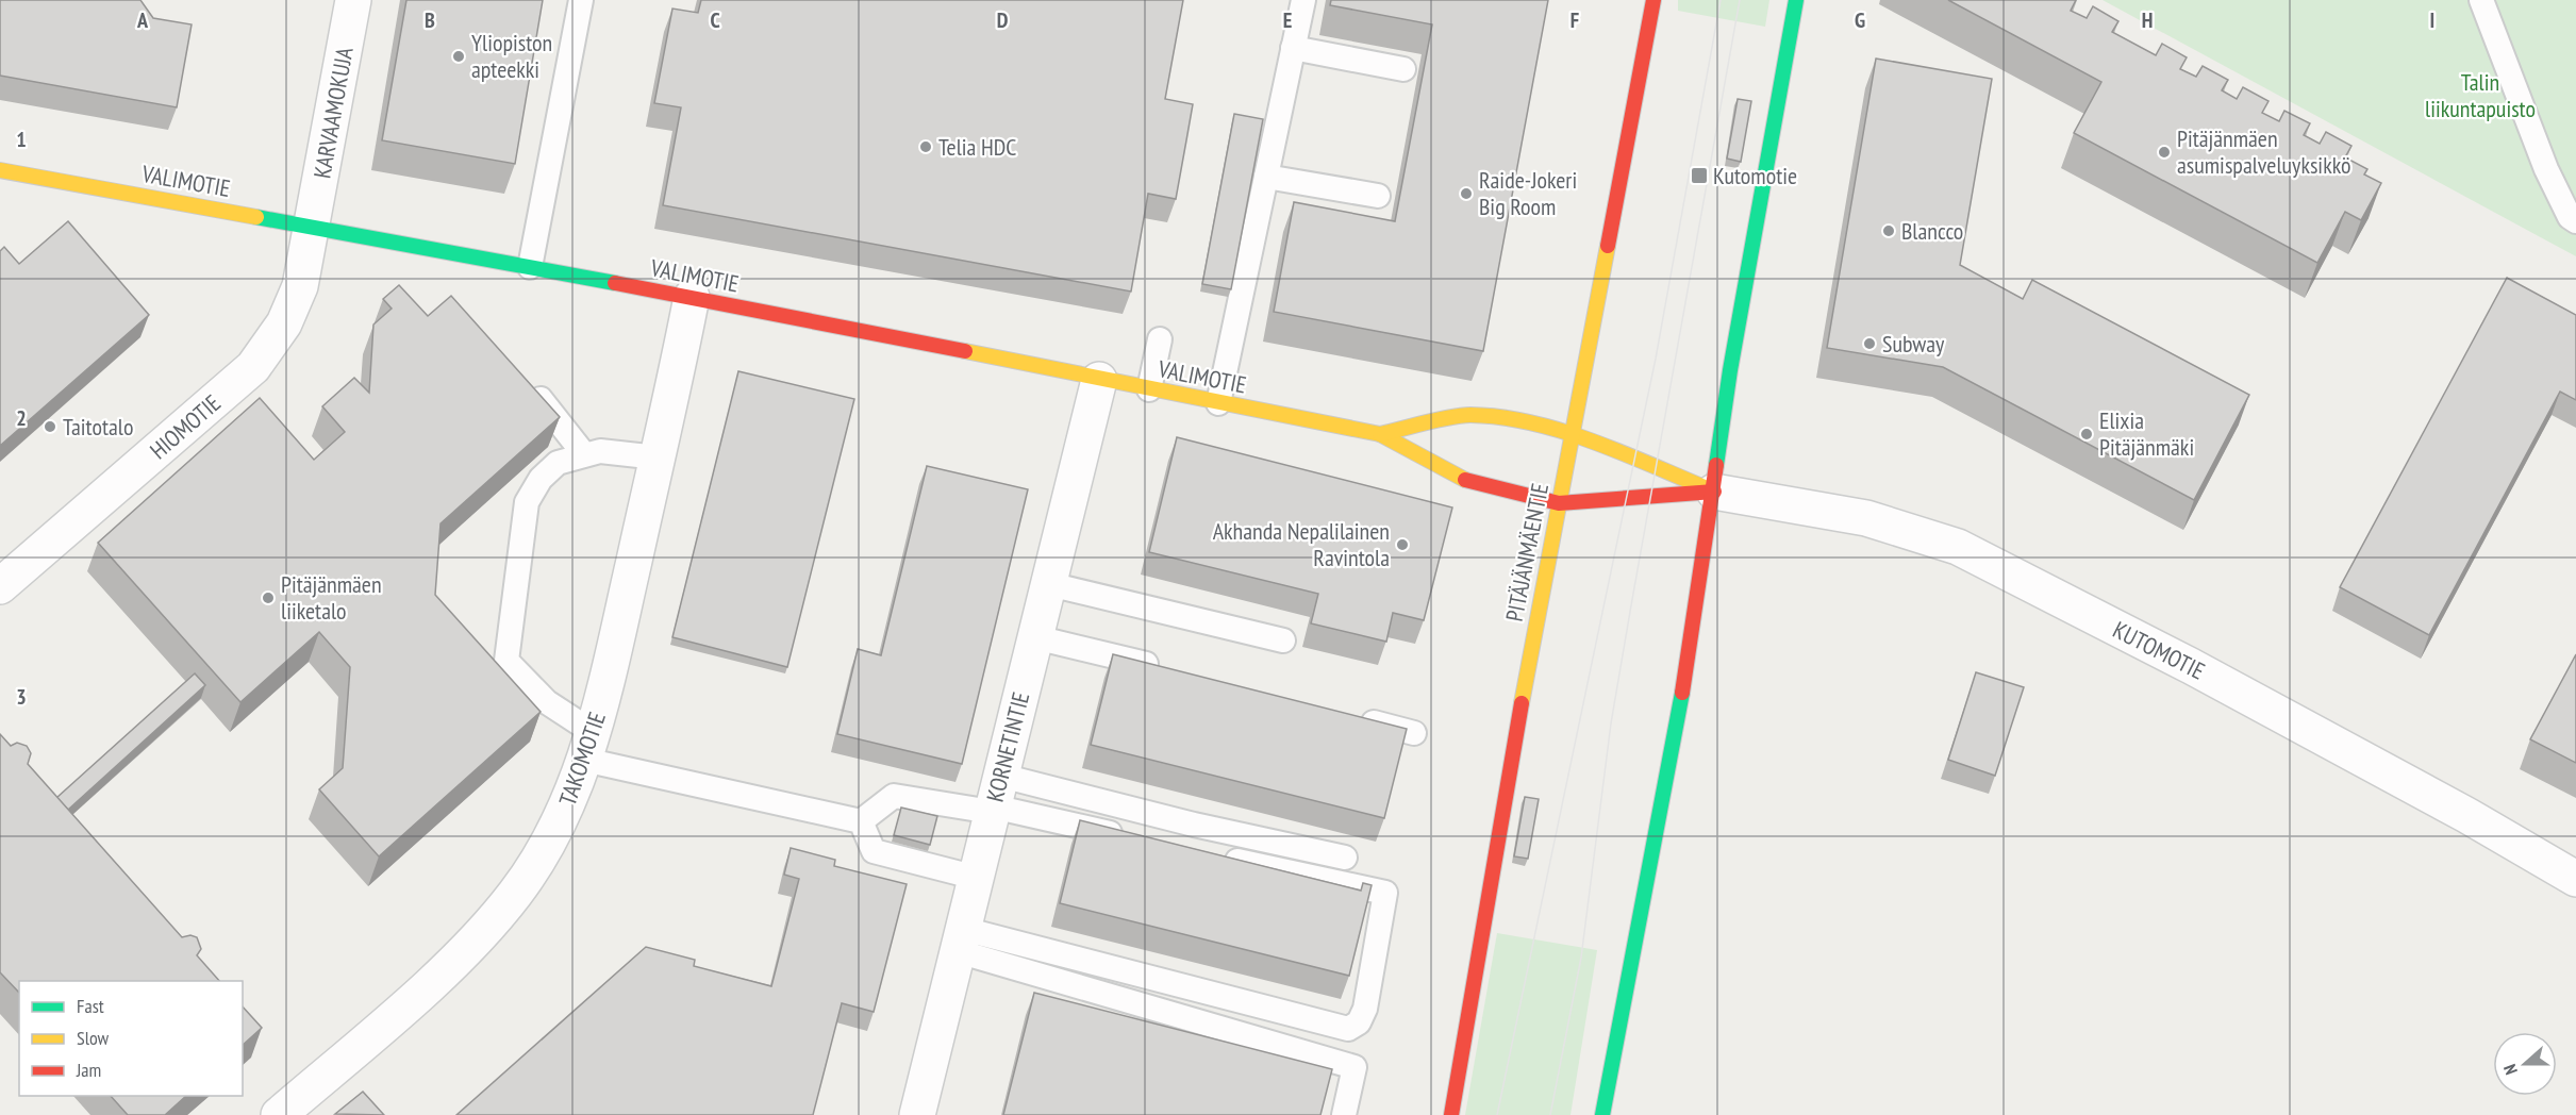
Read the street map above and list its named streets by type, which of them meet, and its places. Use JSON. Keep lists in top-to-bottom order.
{
  "streets": {
    "main road": ["VALIMOTIE", "PITÄJÄNMÄENTIE"],
    "street": [
      "KARVAAMOKUJA",
      "HIOMOTIE",
      "KUTOMOTIE",
      "KORNETINTIE",
      "TAKOMOTIE"
    ]
  },
  "crossings": [
    ["KARVAAMOKUJA", "VALIMOTIE"],
    ["KARVAAMOKUJA", "HIOMOTIE"],
    ["VALIMOTIE", "HIOMOTIE"],
    ["VALIMOTIE", "PITÄJÄNMÄENTIE"],
    ["VALIMOTIE", "KUTOMOTIE"],
    ["VALIMOTIE", "KORNETINTIE"],
    ["VALIMOTIE", "TAKOMOTIE"]
  ],
  "parks": ["Talin liikuntapuisto"],
  "places": {
    "other": [
      "Yliopiston apteekki",
      "Telia HDC",
      "Pitäjänmäen asumispalveluyksikkö",
      "Raide-Jokeri Big Room",
      "Blancco",
      "Subway",
      "Taitotalo",
      "Elixia Pitäjänmäki",
      "Akhanda Nepalilainen Ravintola",
      "Pitäjänmäen liiketalo"
    ],
    "transit": ["Kutomotie"]
  },
  "legend": ["Fast", "Slow", "Jam"],
  "north": "left",
  "grid": {
    "columns": [
      "A",
      "B",
      "C",
      "D",
      "E",
      "F",
      "G",
      "H",
      "I"
    ],
    "rows": ["1", "2", "3"]
  }
}
